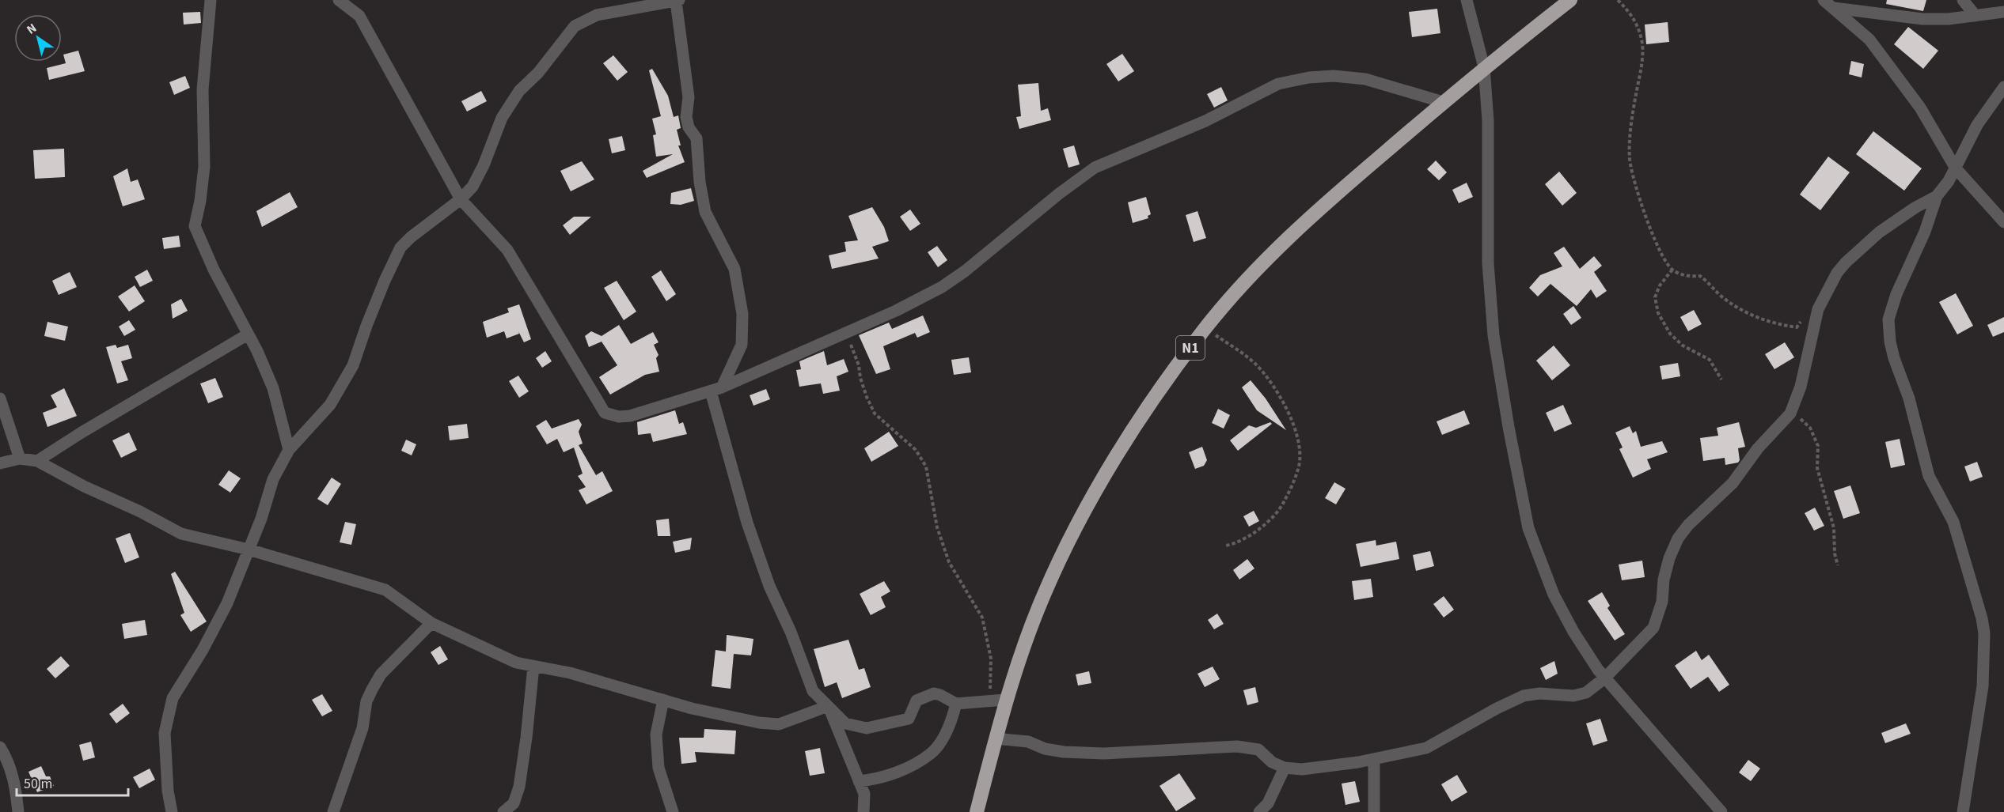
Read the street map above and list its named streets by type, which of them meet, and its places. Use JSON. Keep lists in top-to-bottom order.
{
  "streets": {
    "highway": ["N1"]
  },
  "scale_bar": "50 m",
  "north": "top left"
}
